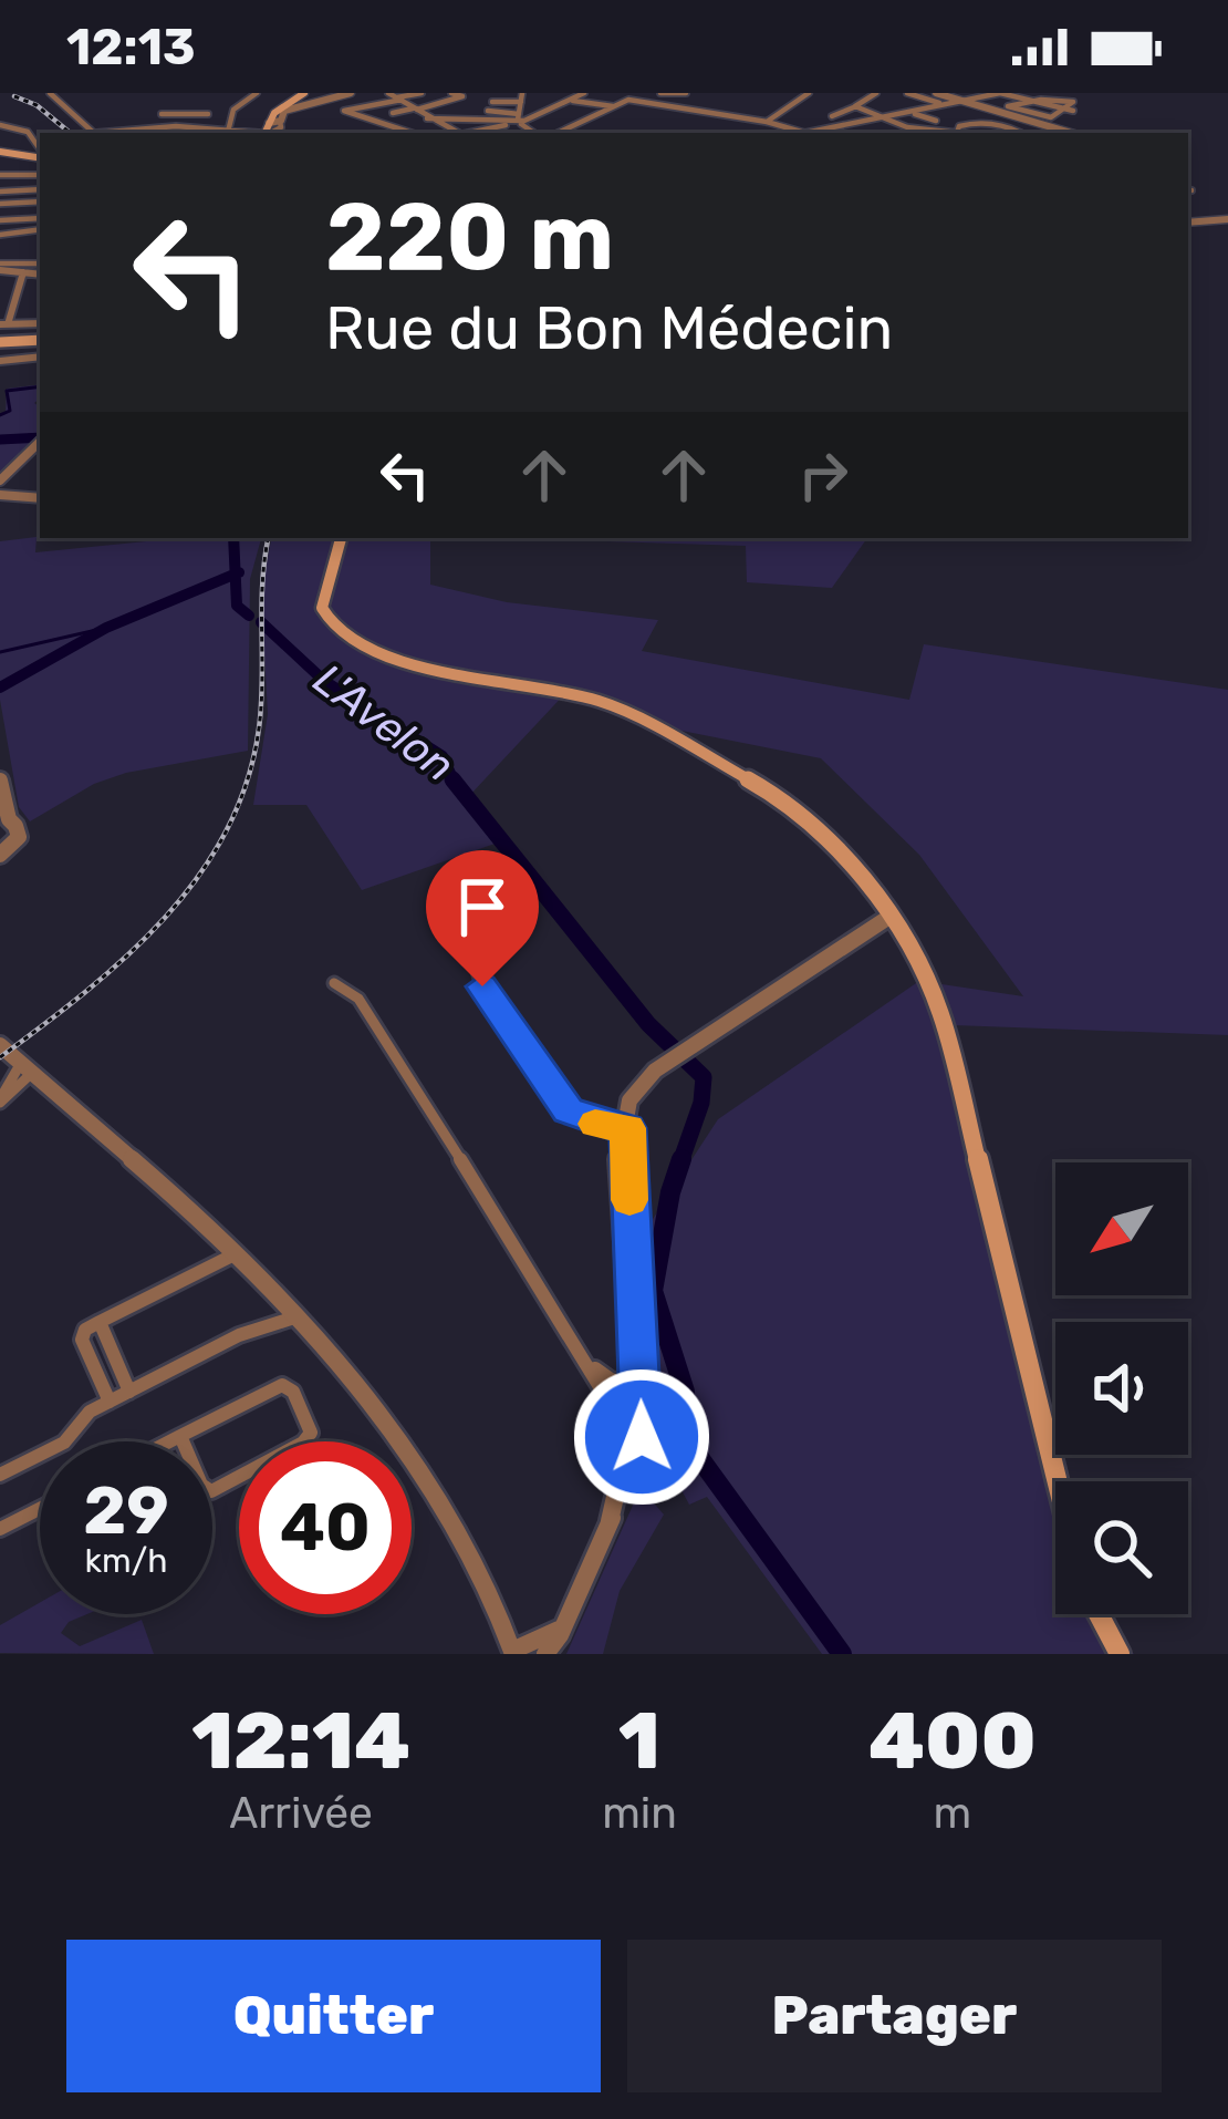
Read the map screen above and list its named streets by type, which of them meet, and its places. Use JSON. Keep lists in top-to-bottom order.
{
  "water": ["L'Avelon"],
  "north": "bottom left",
  "page": {
    "status": "12:13",
    "turn": ["220 m", "Rue du Bon Médecin"],
    "speed": "29 km/h",
    "limit": "40",
    "eta": [
      "12:14",
      "Arrivée",
      "1",
      "min",
      "400",
      "m"
    ],
    "buttons": ["Quitter", "Partager"]
  }
}
